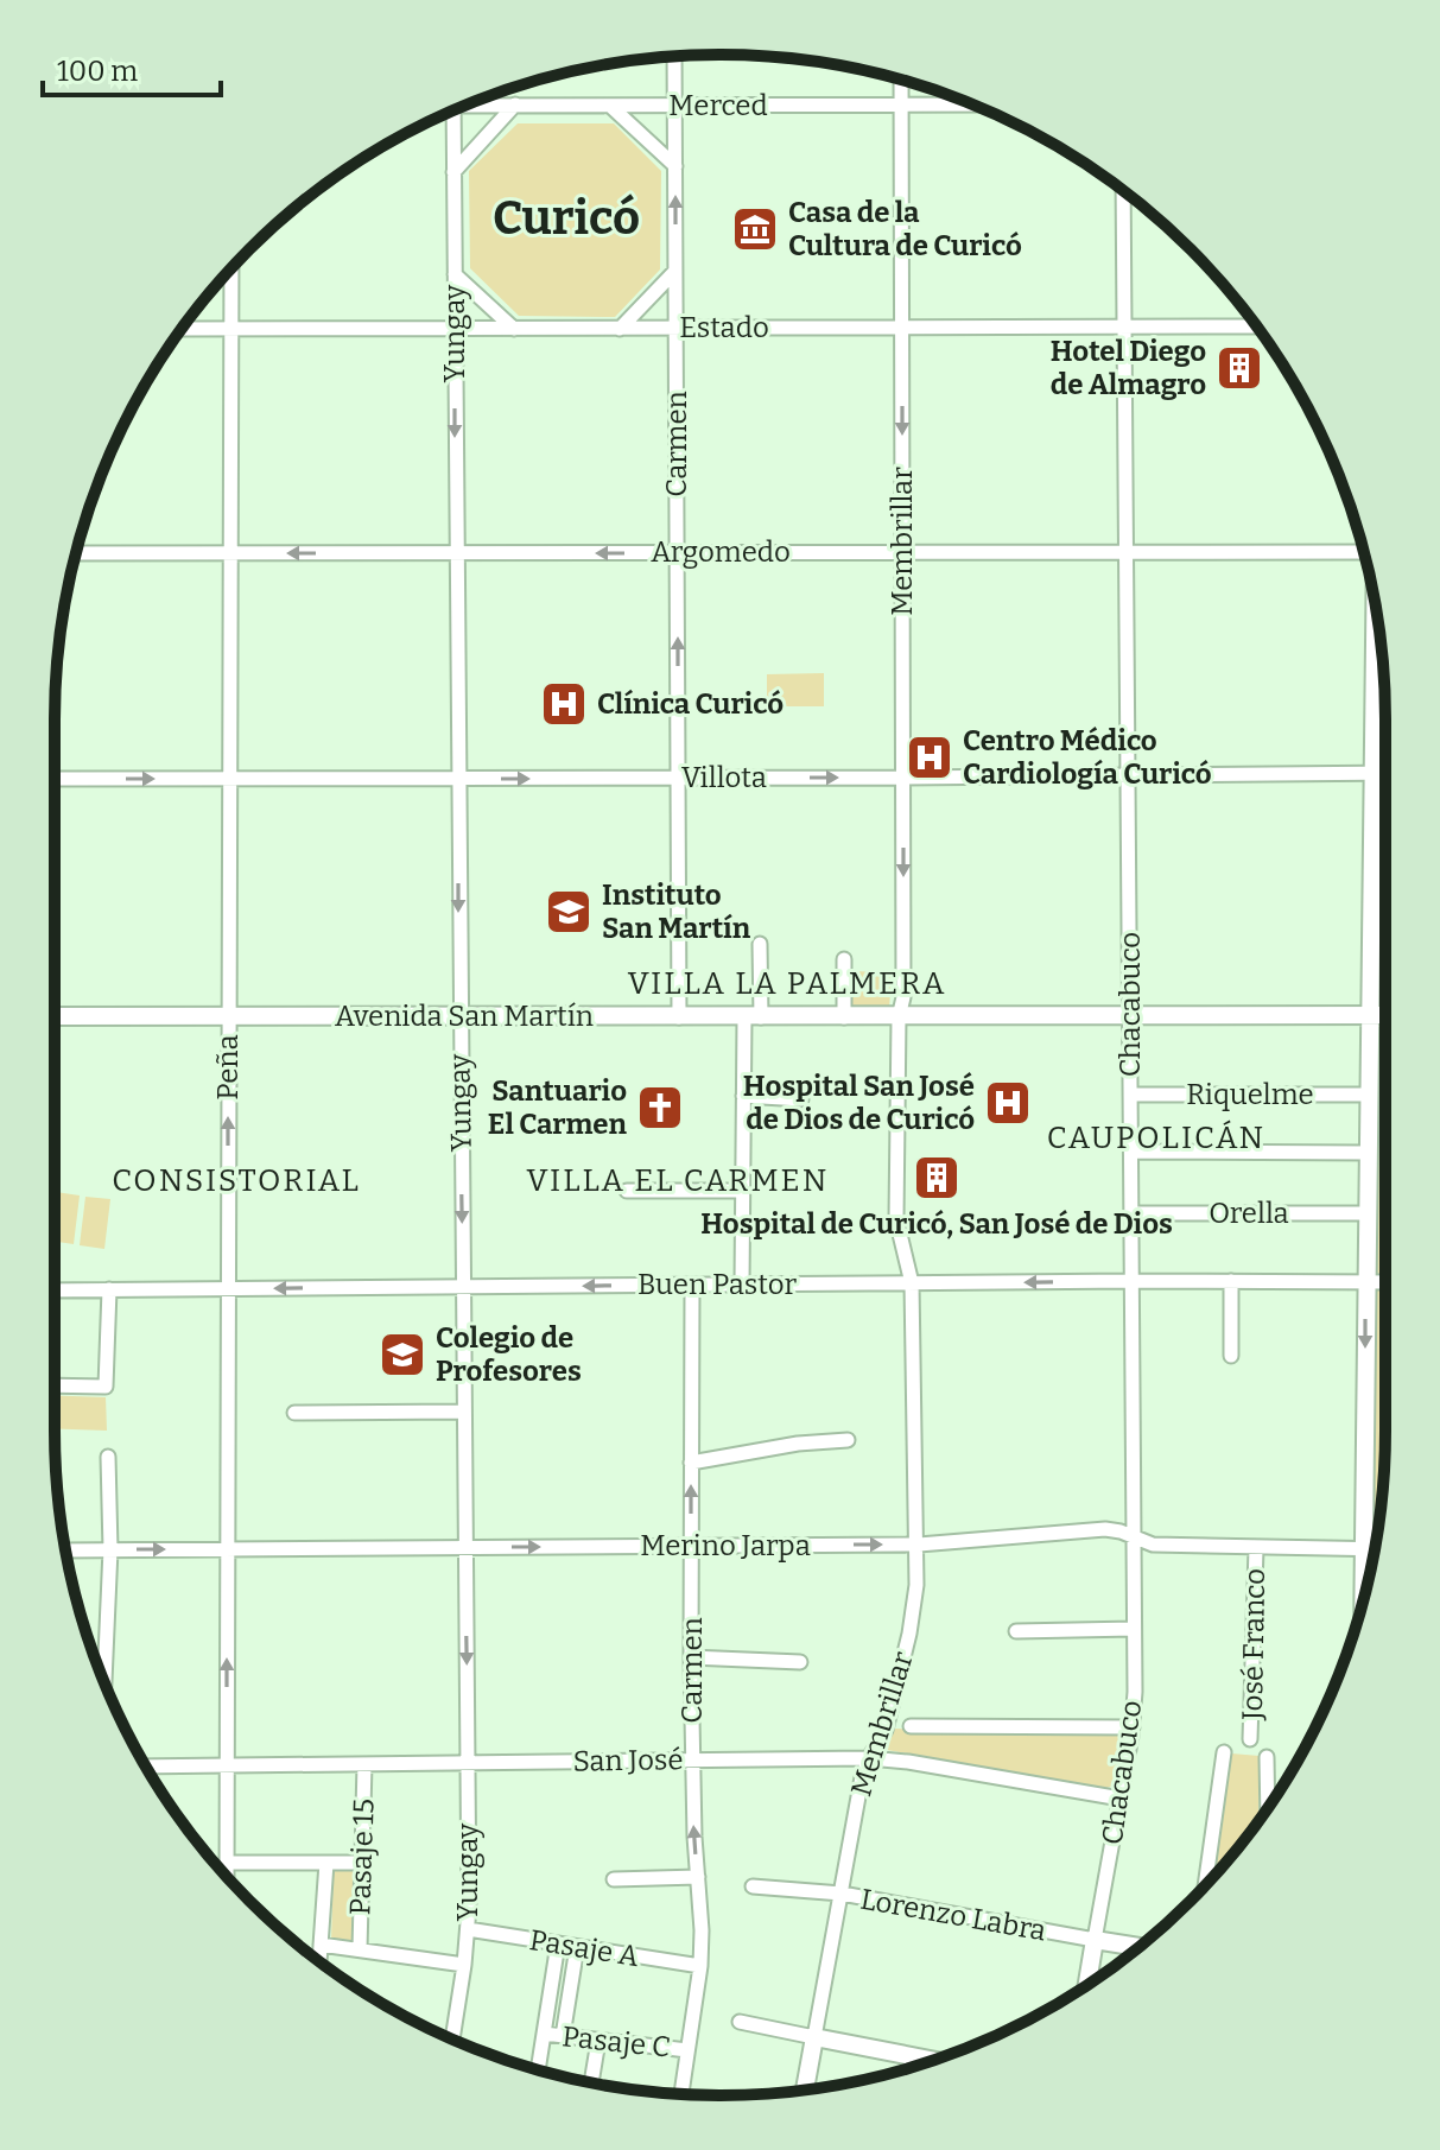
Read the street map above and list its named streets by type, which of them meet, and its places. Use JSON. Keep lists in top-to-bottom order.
{
  "streets": {
    "main road": [
      "Membrillar",
      "Chacabuco",
      "Avenida San Martín",
      "Lorenzo Labra"
    ],
    "street": [
      "Merced",
      "Estado",
      "Yungay",
      "Carmen",
      "Argomedo",
      "Villota",
      "Peña",
      "Riquelme",
      "Orella",
      "Buen Pastor",
      "Merino Jarpa",
      "José Franco",
      "San José",
      "Pasaje 15",
      "Pasaje A",
      "Pasaje C"
    ]
  },
  "crossings": [
    ["Merced", "Estado"],
    ["Merced", "Yungay"],
    ["Merced", "Carmen"],
    ["Merced", "Membrillar"],
    ["Estado", "Yungay"],
    ["Estado", "Carmen"],
    ["Estado", "Membrillar"],
    ["Estado", "Chacabuco"],
    ["Estado", "Peña"],
    ["Yungay", "Carmen"],
    ["Yungay", "Argomedo"],
    ["Yungay", "Villota"],
    ["Yungay", "Avenida San Martín"],
    ["Yungay", "Buen Pastor"],
    ["Yungay", "Merino Jarpa"],
    ["Yungay", "San José"],
    ["Yungay", "Pasaje A"],
    ["Carmen", "Argomedo"],
    ["Carmen", "Villota"],
    ["Carmen", "Avenida San Martín"],
    ["Carmen", "Buen Pastor"],
    ["Carmen", "Merino Jarpa"],
    ["Carmen", "San José"],
    ["Carmen", "Pasaje A"],
    ["Carmen", "Pasaje C"],
    ["Membrillar", "Argomedo"],
    ["Membrillar", "Villota"],
    ["Membrillar", "Avenida San Martín"],
    ["Membrillar", "Buen Pastor"],
    ["Membrillar", "Merino Jarpa"],
    ["Membrillar", "San José"],
    ["Membrillar", "Lorenzo Labra"],
    ["Argomedo", "Chacabuco"],
    ["Argomedo", "Peña"],
    ["Villota", "Chacabuco"],
    ["Villota", "Peña"],
    ["Chacabuco", "Avenida San Martín"],
    ["Chacabuco", "Riquelme"],
    ["Chacabuco", "Orella"],
    ["Chacabuco", "Buen Pastor"],
    ["Chacabuco", "Merino Jarpa"],
    ["Chacabuco", "San José"],
    ["Chacabuco", "Lorenzo Labra"],
    ["Avenida San Martín", "Peña"],
    ["Peña", "Buen Pastor"],
    ["Peña", "Merino Jarpa"],
    ["Peña", "San José"],
    ["Merino Jarpa", "José Franco"],
    ["San José", "Pasaje 15"]
  ],
  "one_way": ["Yungay", "Villota", "Buen Pastor"],
  "districts": [
    "Curicó",
    "VILLA LA PALMERA",
    "CAUPOLICÁN",
    "CONSISTORIAL",
    "VILLA EL CARMEN"
  ],
  "places": {
    "museum": ["Casa de la Cultura de Curicó"],
    "building": ["Hotel Diego de Almagro", "Hospital de Curicó, San José de Dios"],
    "hospital": ["Clínica Curicó", "Centro Médico Cardiología Curicó", "Hospital San José de Dios de Curicó"],
    "school or university": ["Instituto San Martín", "Colegio de Profesores"],
    "church": ["Santuario El Carmen"]
  },
  "scale_bar": "100 m"
}
